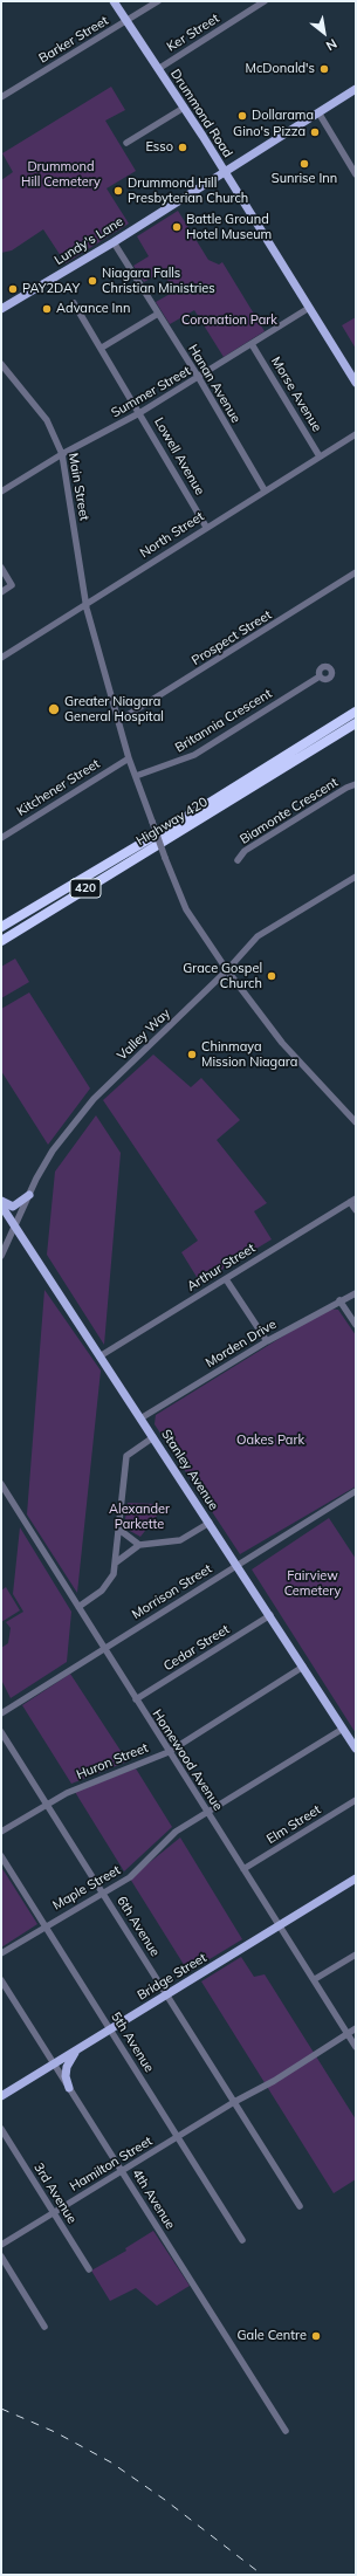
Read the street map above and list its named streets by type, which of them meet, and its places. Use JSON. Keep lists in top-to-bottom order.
{
  "streets": {
    "highway": ["Highway 420", "420"],
    "main road": [
      "Drummond Road",
      "Lundy's Lane",
      "Stanley Avenue",
      "Bridge Street"
    ],
    "street": [
      "Ker Street",
      "Barker Street",
      "Hanan Avenue",
      "Summer Street",
      "Morse Avenue",
      "Lowell Avenue",
      "Main Street",
      "North Street",
      "Prospect Street",
      "Britannia Crescent",
      "Kitchener Street",
      "Biamonte Crescent",
      "Valley Way",
      "Arthur Street",
      "Morden Drive",
      "Morrison Street",
      "Cedar Street",
      "Homewood Avenue",
      "Huron Street",
      "Elm Street",
      "Maple Street",
      "6th Avenue",
      "5th Avenue",
      "Hamilton Street",
      "3rd Avenue",
      "4th Avenue"
    ]
  },
  "crossings": [
    ["Ker Street", "Drummond Road"],
    ["Barker Street", "Drummond Road"],
    ["Drummond Road", "Lundy's Lane"],
    ["Drummond Road", "Summer Street"],
    ["Lundy's Lane", "Hanan Avenue"],
    ["Hanan Avenue", "Summer Street"],
    ["Hanan Avenue", "North Street"],
    ["Summer Street", "Morse Avenue"],
    ["Summer Street", "Lowell Avenue"],
    ["Summer Street", "Main Street"],
    ["Morse Avenue", "North Street"],
    ["Lowell Avenue", "North Street"],
    ["Main Street", "North Street"],
    ["Main Street", "Prospect Street"],
    ["Main Street", "Britannia Crescent"],
    ["Main Street", "Kitchener Street"],
    ["Main Street", "Valley Way"],
    ["Valley Way", "Stanley Avenue"],
    ["Arthur Street", "Stanley Avenue"],
    ["Morden Drive", "Stanley Avenue"],
    ["Stanley Avenue", "Morrison Street"],
    ["Stanley Avenue", "Cedar Street"],
    ["Stanley Avenue", "Huron Street"],
    ["Stanley Avenue", "Maple Street"],
    ["Morrison Street", "Homewood Avenue"],
    ["Cedar Street", "Homewood Avenue"],
    ["Homewood Avenue", "Huron Street"],
    ["Homewood Avenue", "Elm Street"],
    ["Homewood Avenue", "Maple Street"],
    ["Homewood Avenue", "Bridge Street"],
    ["Homewood Avenue", "Hamilton Street"],
    ["Huron Street", "6th Avenue"],
    ["Maple Street", "6th Avenue"],
    ["Maple Street", "5th Avenue"],
    ["6th Avenue", "Bridge Street"],
    ["6th Avenue", "Hamilton Street"],
    ["Bridge Street", "5th Avenue"],
    ["Bridge Street", "4th Avenue"],
    ["5th Avenue", "Hamilton Street"],
    ["Hamilton Street", "3rd Avenue"],
    ["Hamilton Street", "4th Avenue"]
  ],
  "parks": [
    "Drummond Hill Cemetery",
    "Coronation Park",
    "Oakes Park",
    "Alexander Parkette",
    "Fairview Cemetery"
  ],
  "places": [
    "McDonald's",
    "Dollarama",
    "Gino's Pizza",
    "Esso",
    "Sunrise Inn",
    "Drummond Hill Presbyterian Church",
    "Battle Ground Hotel Museum",
    "Niagara Falls Christian Ministries",
    "PAY2DAY",
    "Advance Inn",
    "Greater Niagara General Hospital",
    "Grace Gospel Church",
    "Chinmaya Mission Niagara",
    "Gale Centre"
  ],
  "north": "bottom right"
}
